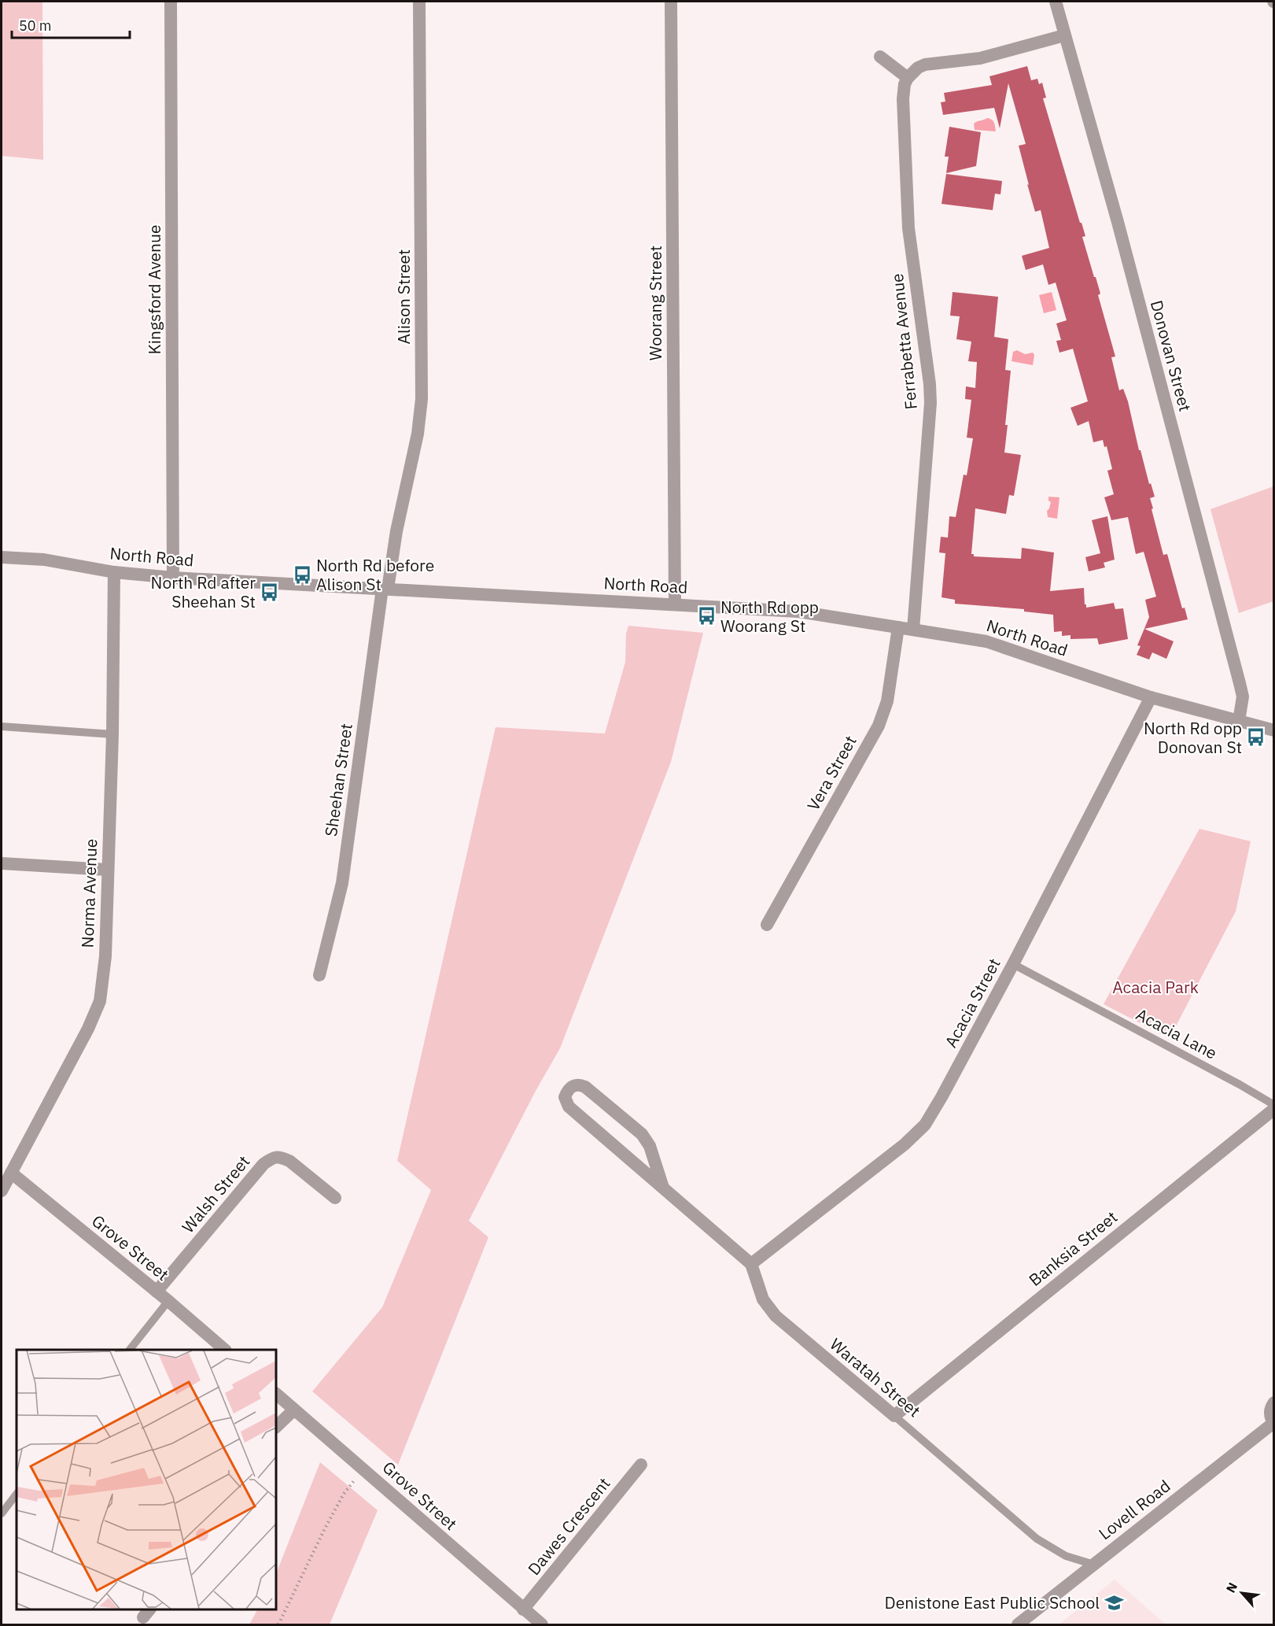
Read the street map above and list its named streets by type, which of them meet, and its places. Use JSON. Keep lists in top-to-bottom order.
{
  "streets": {
    "street": [
      "Kingsford Avenue",
      "Alison Street",
      "Woorang Street",
      "Ferrabetta Avenue",
      "Donovan Street",
      "North Road",
      "Vera Street",
      "Sheehan Street",
      "Norma Avenue",
      "Acacia Street",
      "Walsh Street",
      "Grove Street",
      "Banksia Street",
      "Waratah Street",
      "Lovell Road",
      "Dawes Crescent"
    ],
    "lane": ["Acacia Lane"]
  },
  "crossings": [
    ["Kingsford Avenue", "North Road"],
    ["Alison Street", "North Road"],
    ["Alison Street", "Sheehan Street"],
    ["Woorang Street", "North Road"],
    ["Ferrabetta Avenue", "North Road"],
    ["Donovan Street", "North Road"],
    ["North Road", "Vera Street"],
    ["North Road", "Sheehan Street"],
    ["North Road", "Norma Avenue"],
    ["North Road", "Acacia Street"],
    ["Norma Avenue", "Grove Street"],
    ["Acacia Street", "Acacia Lane"],
    ["Acacia Street", "Waratah Street"],
    ["Walsh Street", "Grove Street"],
    ["Grove Street", "Dawes Crescent"],
    ["Banksia Street", "Waratah Street"],
    ["Waratah Street", "Lovell Road"]
  ],
  "parks": ["Acacia Park"],
  "places": {
    "bus stop": [
      "North Rd before Alison St",
      "North Rd after Sheehan St",
      "North Rd opp Woorang St",
      "North Rd opp Donovan St"
    ],
    "school or university": ["Denistone East Public School"]
  },
  "scale_bar": "50 m",
  "north": "top left"
}
